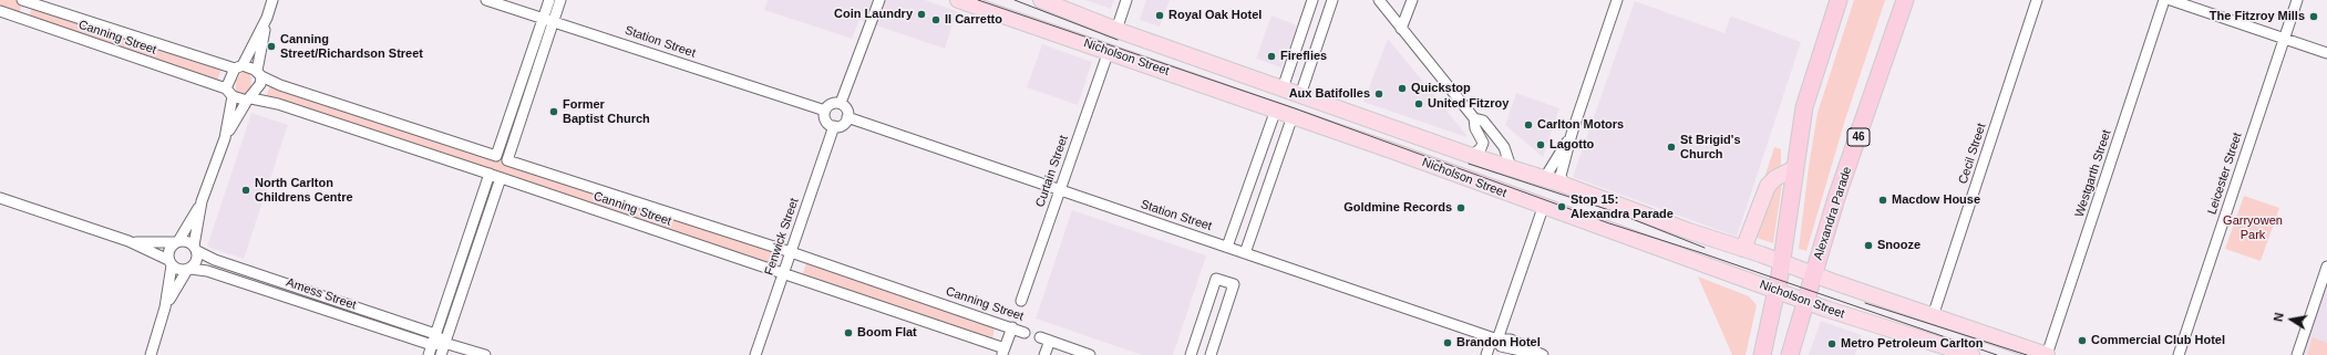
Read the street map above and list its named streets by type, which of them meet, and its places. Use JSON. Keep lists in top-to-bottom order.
{
  "streets": {
    "highway": ["46", "Alexandra Parade"],
    "main road": ["Nicholson Street"],
    "street": [
      "Canning Street",
      "Station Street",
      "Cecil Street",
      "Curtain Street",
      "Westgarth Street",
      "Leicester Street",
      "Fenwick Street",
      "Amess Street"
    ]
  },
  "crossings": [
    ["Canning Street", "Fenwick Street"],
    ["Station Street", "Curtain Street"],
    ["Station Street", "Fenwick Street"],
    ["Nicholson Street", "46"],
    ["Nicholson Street", "Cecil Street"],
    ["Nicholson Street", "Curtain Street"],
    ["Nicholson Street", "Westgarth Street"],
    ["Nicholson Street", "Alexandra Parade"],
    ["46", "Alexandra Parade"]
  ],
  "parks": ["Garryowen Park"],
  "places": [
    "Coin Laundry",
    "Royal Oak Hotel",
    "The Fitzroy Mills",
    "Il Carretto",
    "Canning Street/Richardson Street",
    "Fireflies",
    "Quickstop",
    "Aux Batifolles",
    "United Fitzroy",
    "Former Baptist Church",
    "Carlton Motors",
    "Lagotto",
    "St Brigid's Church",
    "North Carlton Childrens Centre",
    "Macdow House",
    "Stop 15: Alexandra Parade",
    "Goldmine Records",
    "Snooze",
    "Boom Flat",
    "Commercial Club Hotel",
    "Brandon Hotel",
    "Metro Petroleum Carlton"
  ],
  "north": "left"
}
